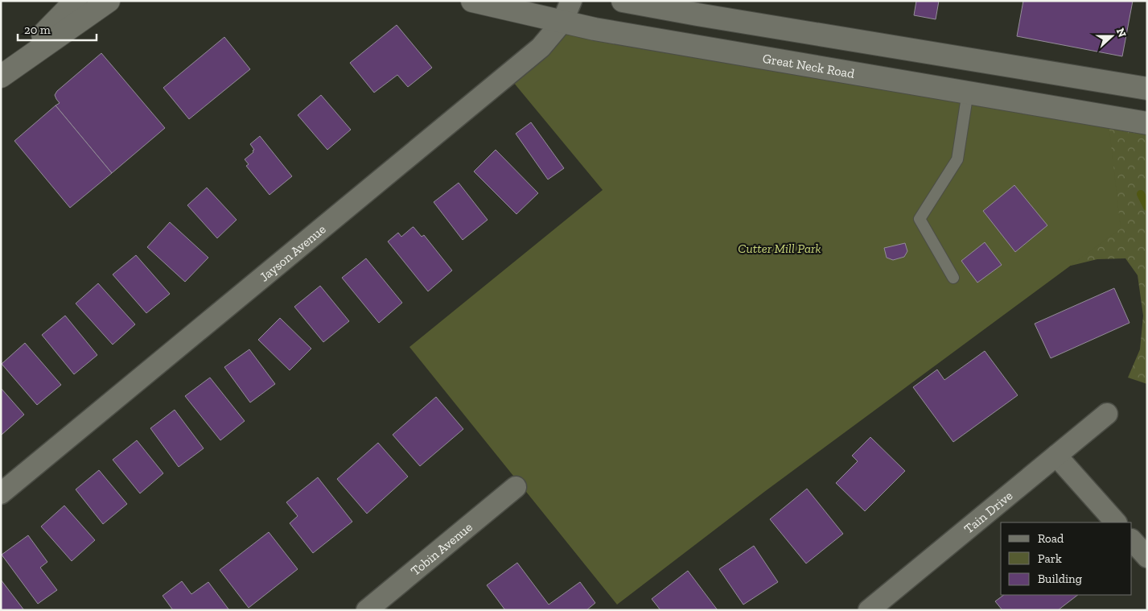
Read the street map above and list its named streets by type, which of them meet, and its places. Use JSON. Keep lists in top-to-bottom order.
{
  "streets": {
    "main road": ["Great Neck Road"],
    "street": ["Jayson Avenue", "Tain Drive", "Tobin Avenue"]
  },
  "crossings": [
    ["Great Neck Road", "Jayson Avenue"]
  ],
  "parks": ["Cutter Mill Park"],
  "legend": ["Road", "Park", "Building"],
  "scale_bar": "20 m",
  "north": "right"
}
